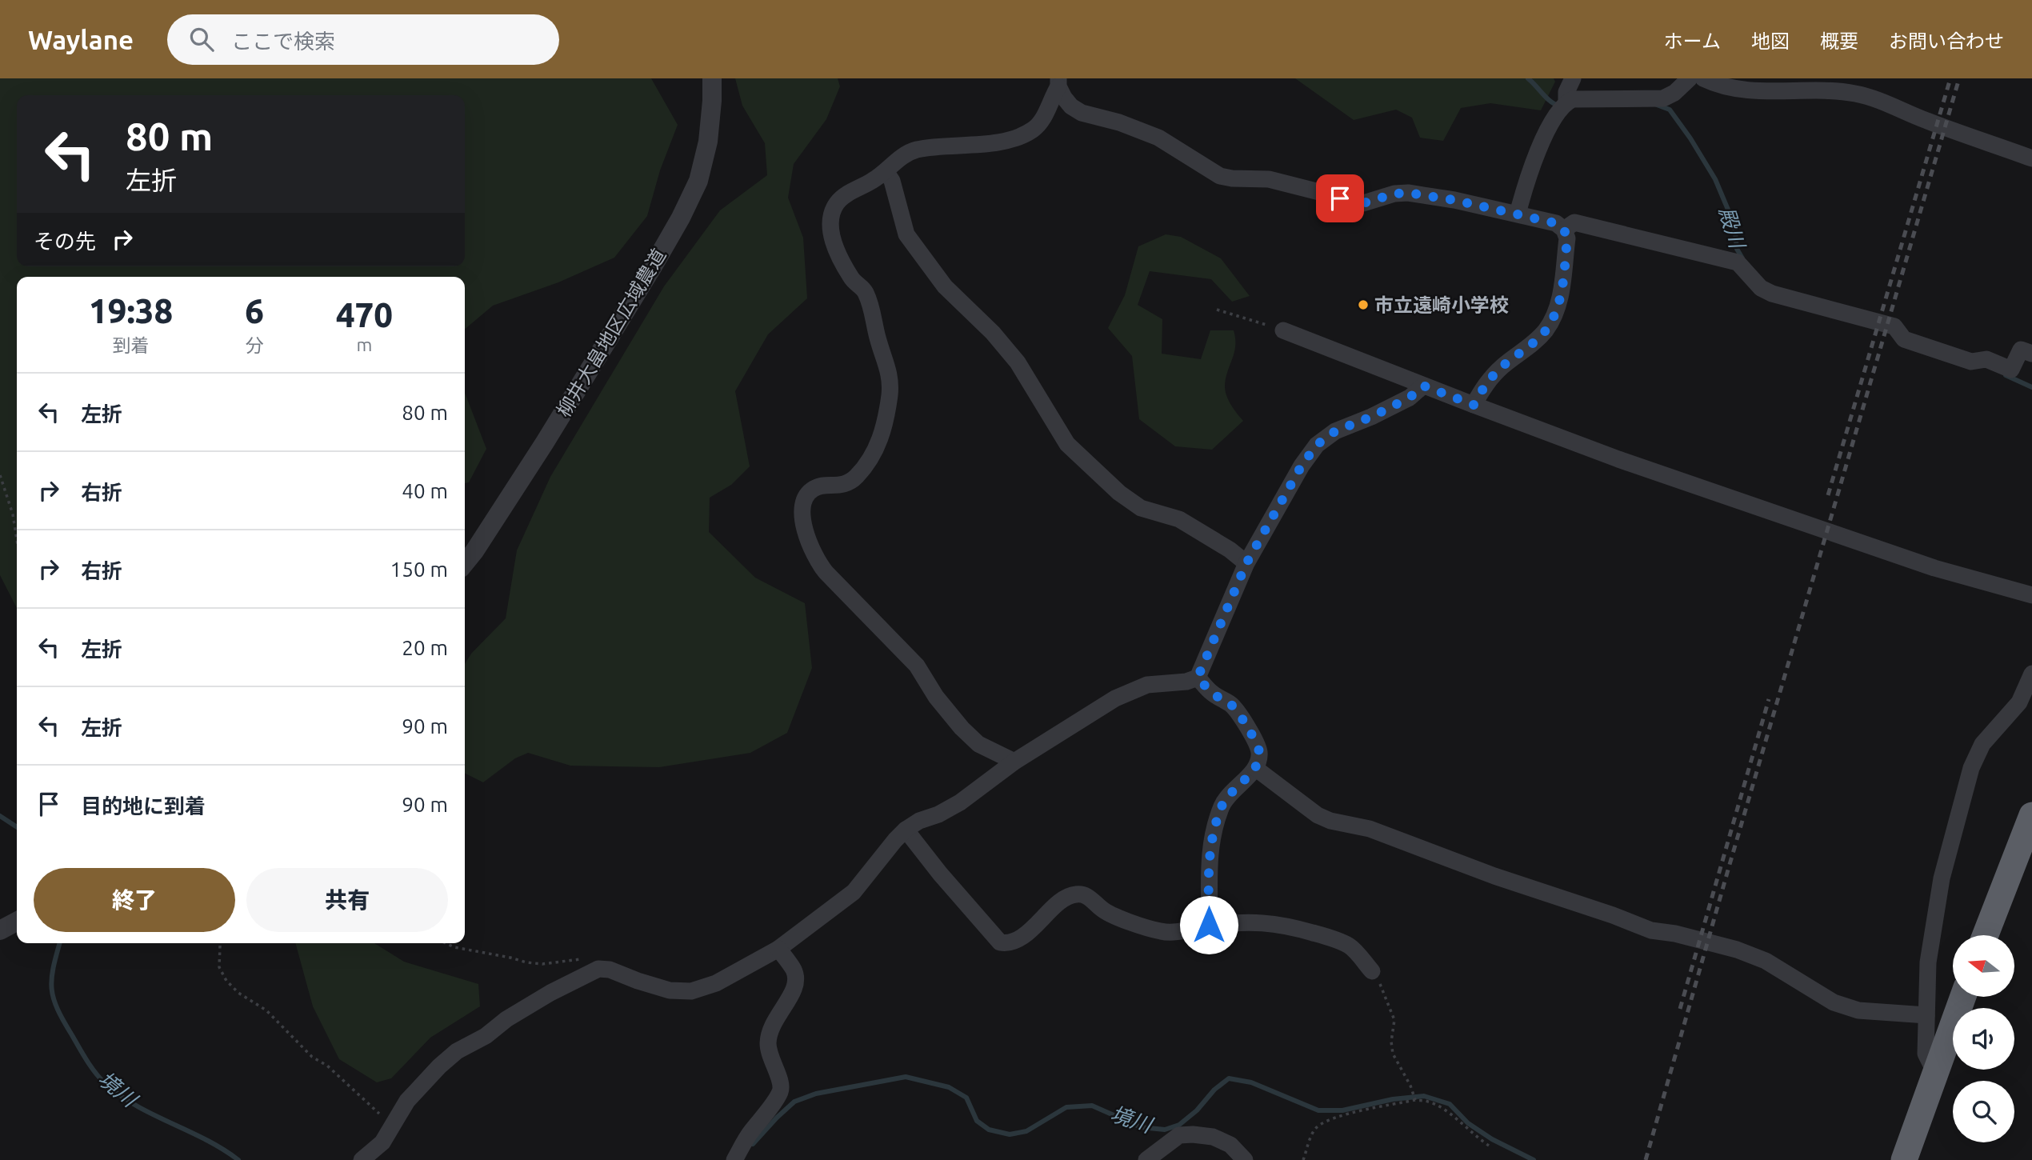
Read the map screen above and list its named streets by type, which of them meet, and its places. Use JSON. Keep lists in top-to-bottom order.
{
  "streets": {
    "street": ["柳井大畠地区広域農道"]
  },
  "water": ["殿川", "境川"],
  "places": ["市立遠崎小学校"],
  "north": "left",
  "page": {
    "header": "Waylane",
    "search": "ここで検索",
    "nav": [
      "ホーム",
      "地図",
      "概要",
      "お問い合わせ"
    ],
    "turn": ["80 m", "左折"],
    "then": "その先",
    "eta": [
      "19:38",
      "到着",
      "6",
      "分",
      "470",
      "m"
    ],
    "list": [
      {
        "name": "左折",
        "value": "80 m"
      },
      {
        "name": "右折",
        "value": "40 m"
      },
      {
        "name": "右折",
        "value": "150 m"
      },
      {
        "name": "左折",
        "value": "20 m"
      },
      {
        "name": "左折",
        "value": "90 m"
      },
      {
        "name": "目的地に到着",
        "value": "90 m"
      }
    ],
    "buttons": ["終了", "共有"]
  }
}
